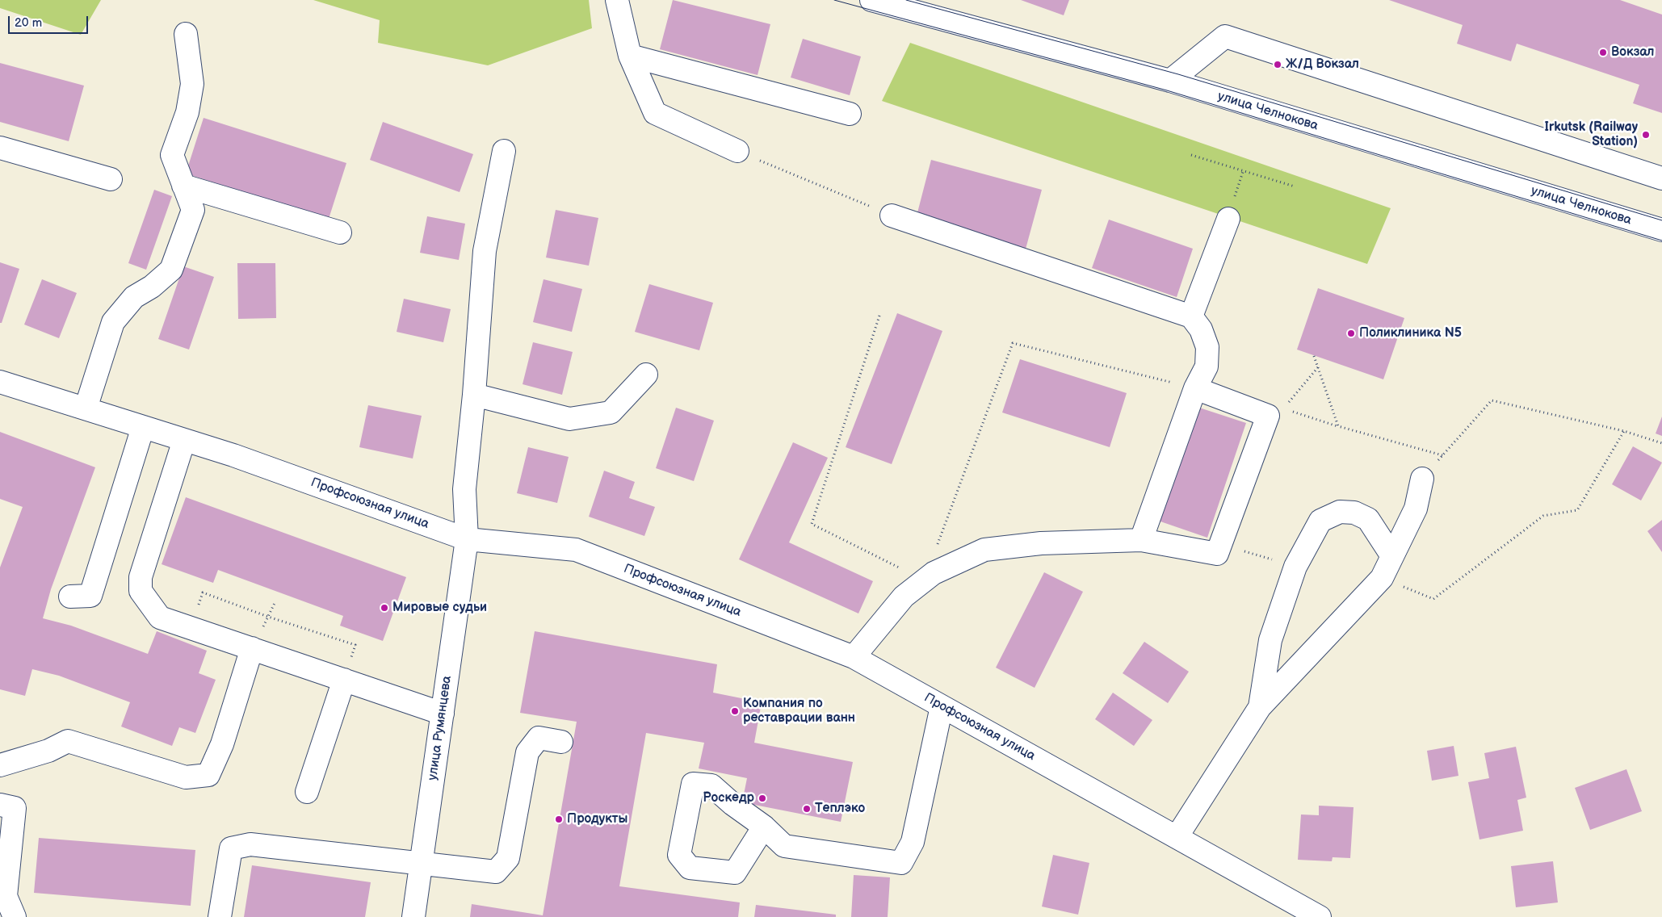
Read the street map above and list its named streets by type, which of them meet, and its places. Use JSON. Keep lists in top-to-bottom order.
{
  "streets": {
    "street": ["улица Челнокова", "Профсоюзная улица", "улица Румянцева"]
  },
  "crossings": [
    ["Профсоюзная улица", "улица Румянцева"]
  ],
  "places": [
    "Вокзал",
    "Ж/Д Вокзал",
    "Irkutsk (Railway Station)",
    "Поликлиника N5",
    "Мировые судьи",
    "Компания по реставрации ванн",
    "Роскедр",
    "Теплэко",
    "Продукты"
  ],
  "scale_bar": "20 m"
}
